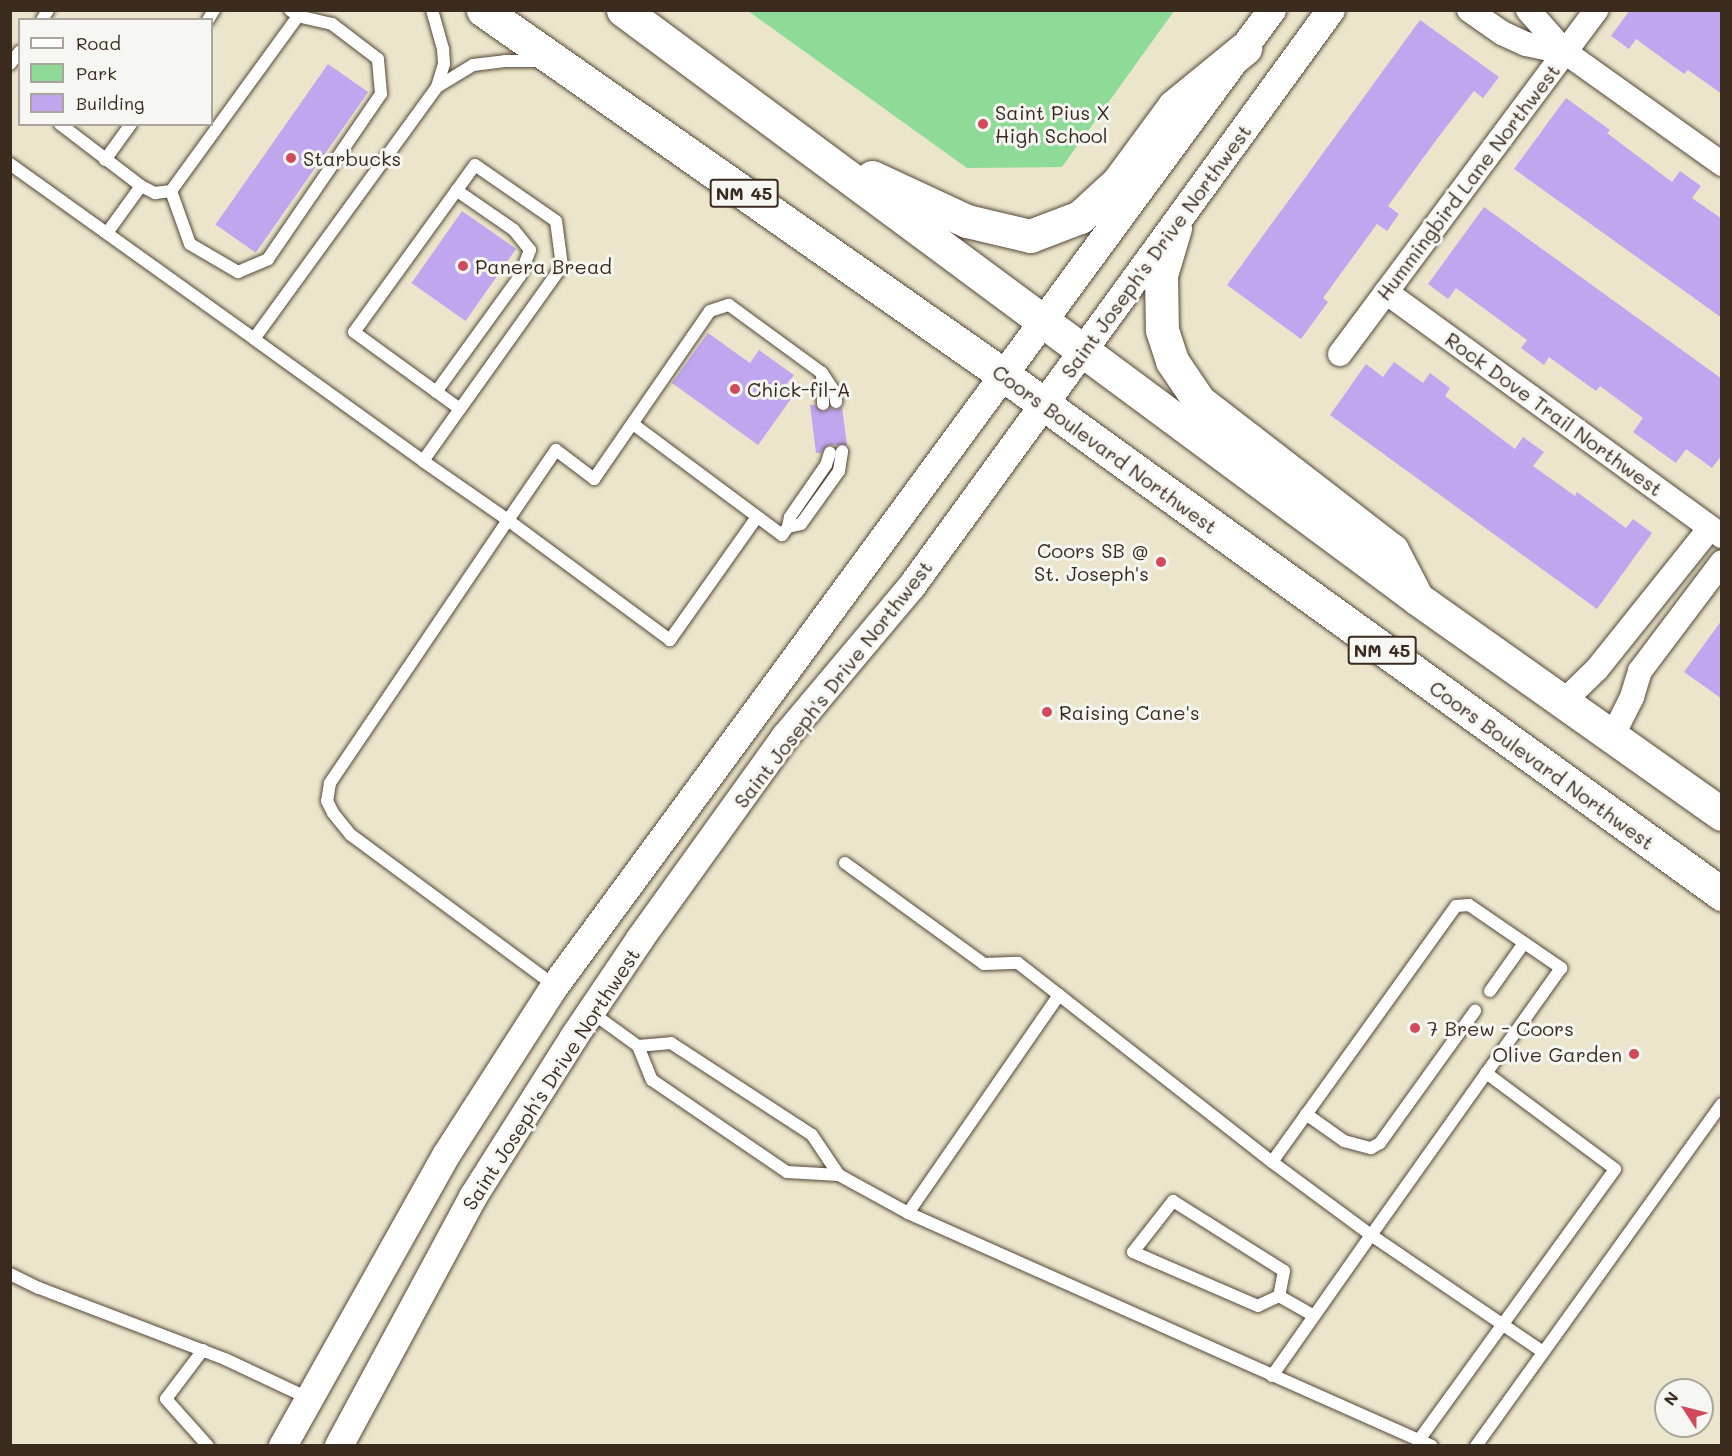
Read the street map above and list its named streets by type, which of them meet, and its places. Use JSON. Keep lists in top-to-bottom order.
{
  "streets": {
    "main road": ["NM 45", "Coors Boulevard Northwest"],
    "street": ["Hummingbird Lane Northwest", "Saint Joseph's Drive Northwest", "Rock Dove Trail Northwest"]
  },
  "crossings": [
    ["Hummingbird Lane Northwest", "Rock Dove Trail Northwest"],
    ["Saint Joseph's Drive Northwest", "Coors Boulevard Northwest"]
  ],
  "places": [
    "Saint Pius X High School",
    "Starbucks",
    "Panera Bread",
    "Chick-fil-A",
    "Coors SB @ St. Joseph's",
    "Raising Cane's",
    "7 Brew - Coors",
    "Olive Garden"
  ],
  "legend": ["Road", "Park", "Building"],
  "north": "top left"
}
